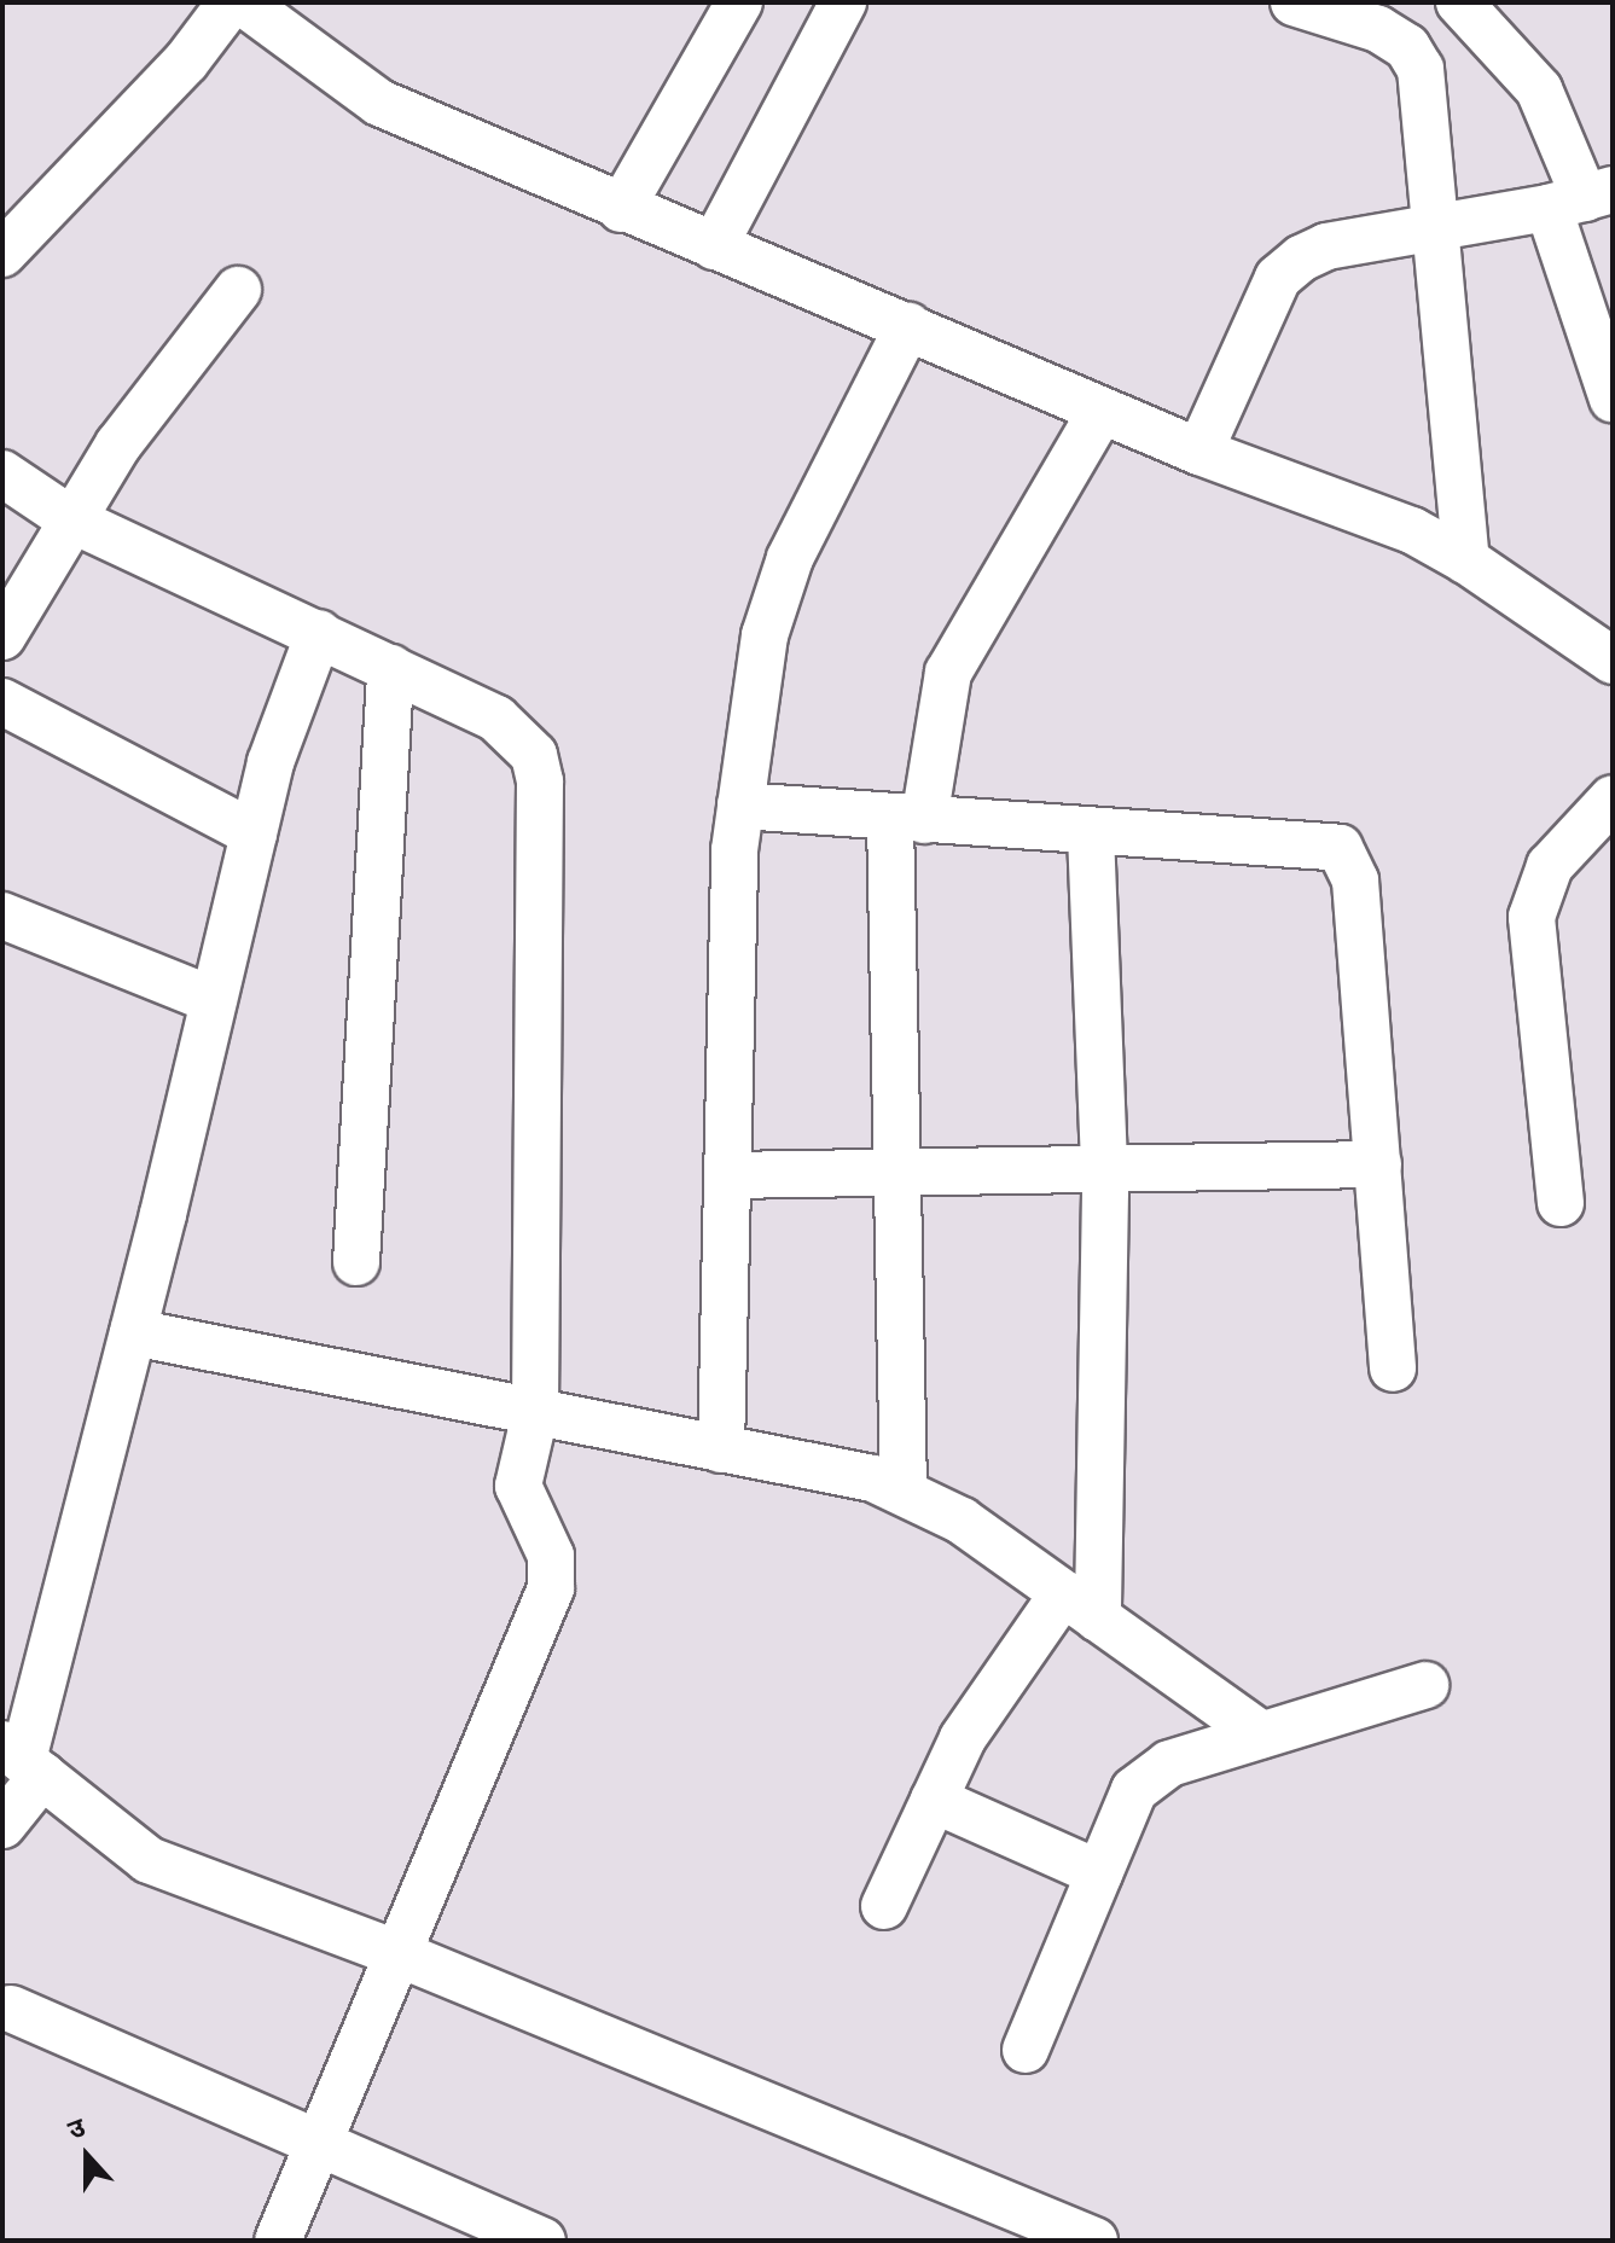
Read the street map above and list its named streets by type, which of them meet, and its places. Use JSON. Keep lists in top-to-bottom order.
{
  "north": "top"
}
